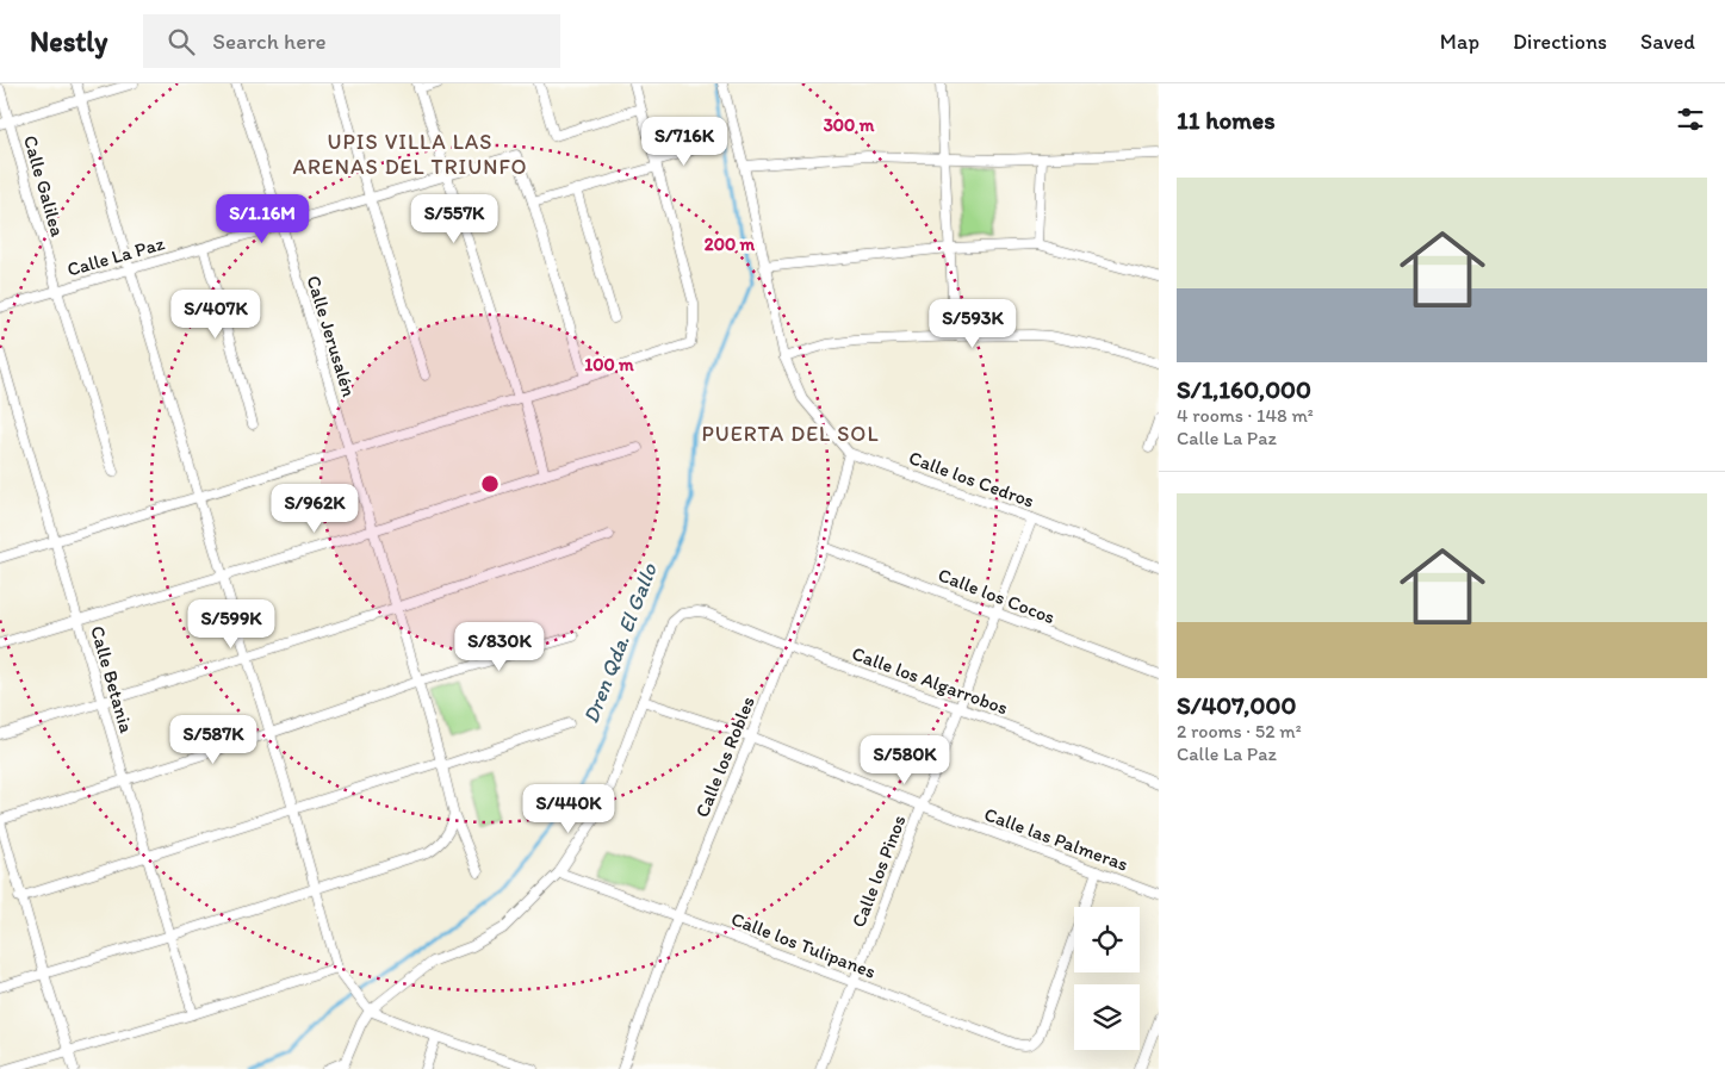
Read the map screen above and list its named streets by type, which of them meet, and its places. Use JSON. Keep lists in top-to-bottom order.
{
  "streets": {
    "street": [
      "Calle Galilea",
      "Calle La Paz",
      "Calle Jerusalén",
      "Calle los Cedros",
      "Calle los Cocos",
      "Calle Betania",
      "Calle los Algarrobos",
      "Calle los Robles",
      "Calle las Palmeras",
      "Calle los Pinos",
      "Calle los Tulipanes"
    ]
  },
  "crossings": [
    ["Calle Galilea", "Calle La Paz"],
    ["Calle La Paz", "Calle Jerusalén"],
    ["Calle los Cedros", "Calle los Robles"],
    ["Calle los Cedros", "Calle los Pinos"],
    ["Calle los Cocos", "Calle los Robles"],
    ["Calle los Cocos", "Calle los Pinos"],
    ["Calle los Algarrobos", "Calle los Robles"],
    ["Calle los Algarrobos", "Calle las Palmeras"],
    ["Calle los Algarrobos", "Calle los Pinos"],
    ["Calle los Robles", "Calle las Palmeras"],
    ["Calle los Robles", "Calle los Tulipanes"],
    ["Calle las Palmeras", "Calle los Pinos"],
    ["Calle las Palmeras", "Calle los Tulipanes"],
    ["Calle los Pinos", "Calle los Tulipanes"]
  ],
  "districts": ["UPIS VILLA LAS ARENAS DEL TRIUNFO", "PUERTA DEL SOL"],
  "water": ["Dren Qda. El Gallo"],
  "page": {
    "header": "Nestly",
    "search": "Search here",
    "nav": ["Map", "Directions", "Saved"],
    "heading": "11 homes",
    "price": [
      "S/716K",
      "S/1.16M",
      "S/557K",
      "S/407K",
      "S/593K",
      "S/962K",
      "S/599K",
      "S/830K",
      "S/587K",
      "S/580K",
      "S/440K"
    ],
    "list": [
      {
        "name": "S/1,160,000",
        "note": "4 rooms · 148 m² · Calle La Paz"
      },
      {
        "name": "S/407,000",
        "note": "2 rooms · 52 m² · Calle La Paz"
      }
    ]
  },
  "rings": ["300 m", "200 m", "100 m"]
}
